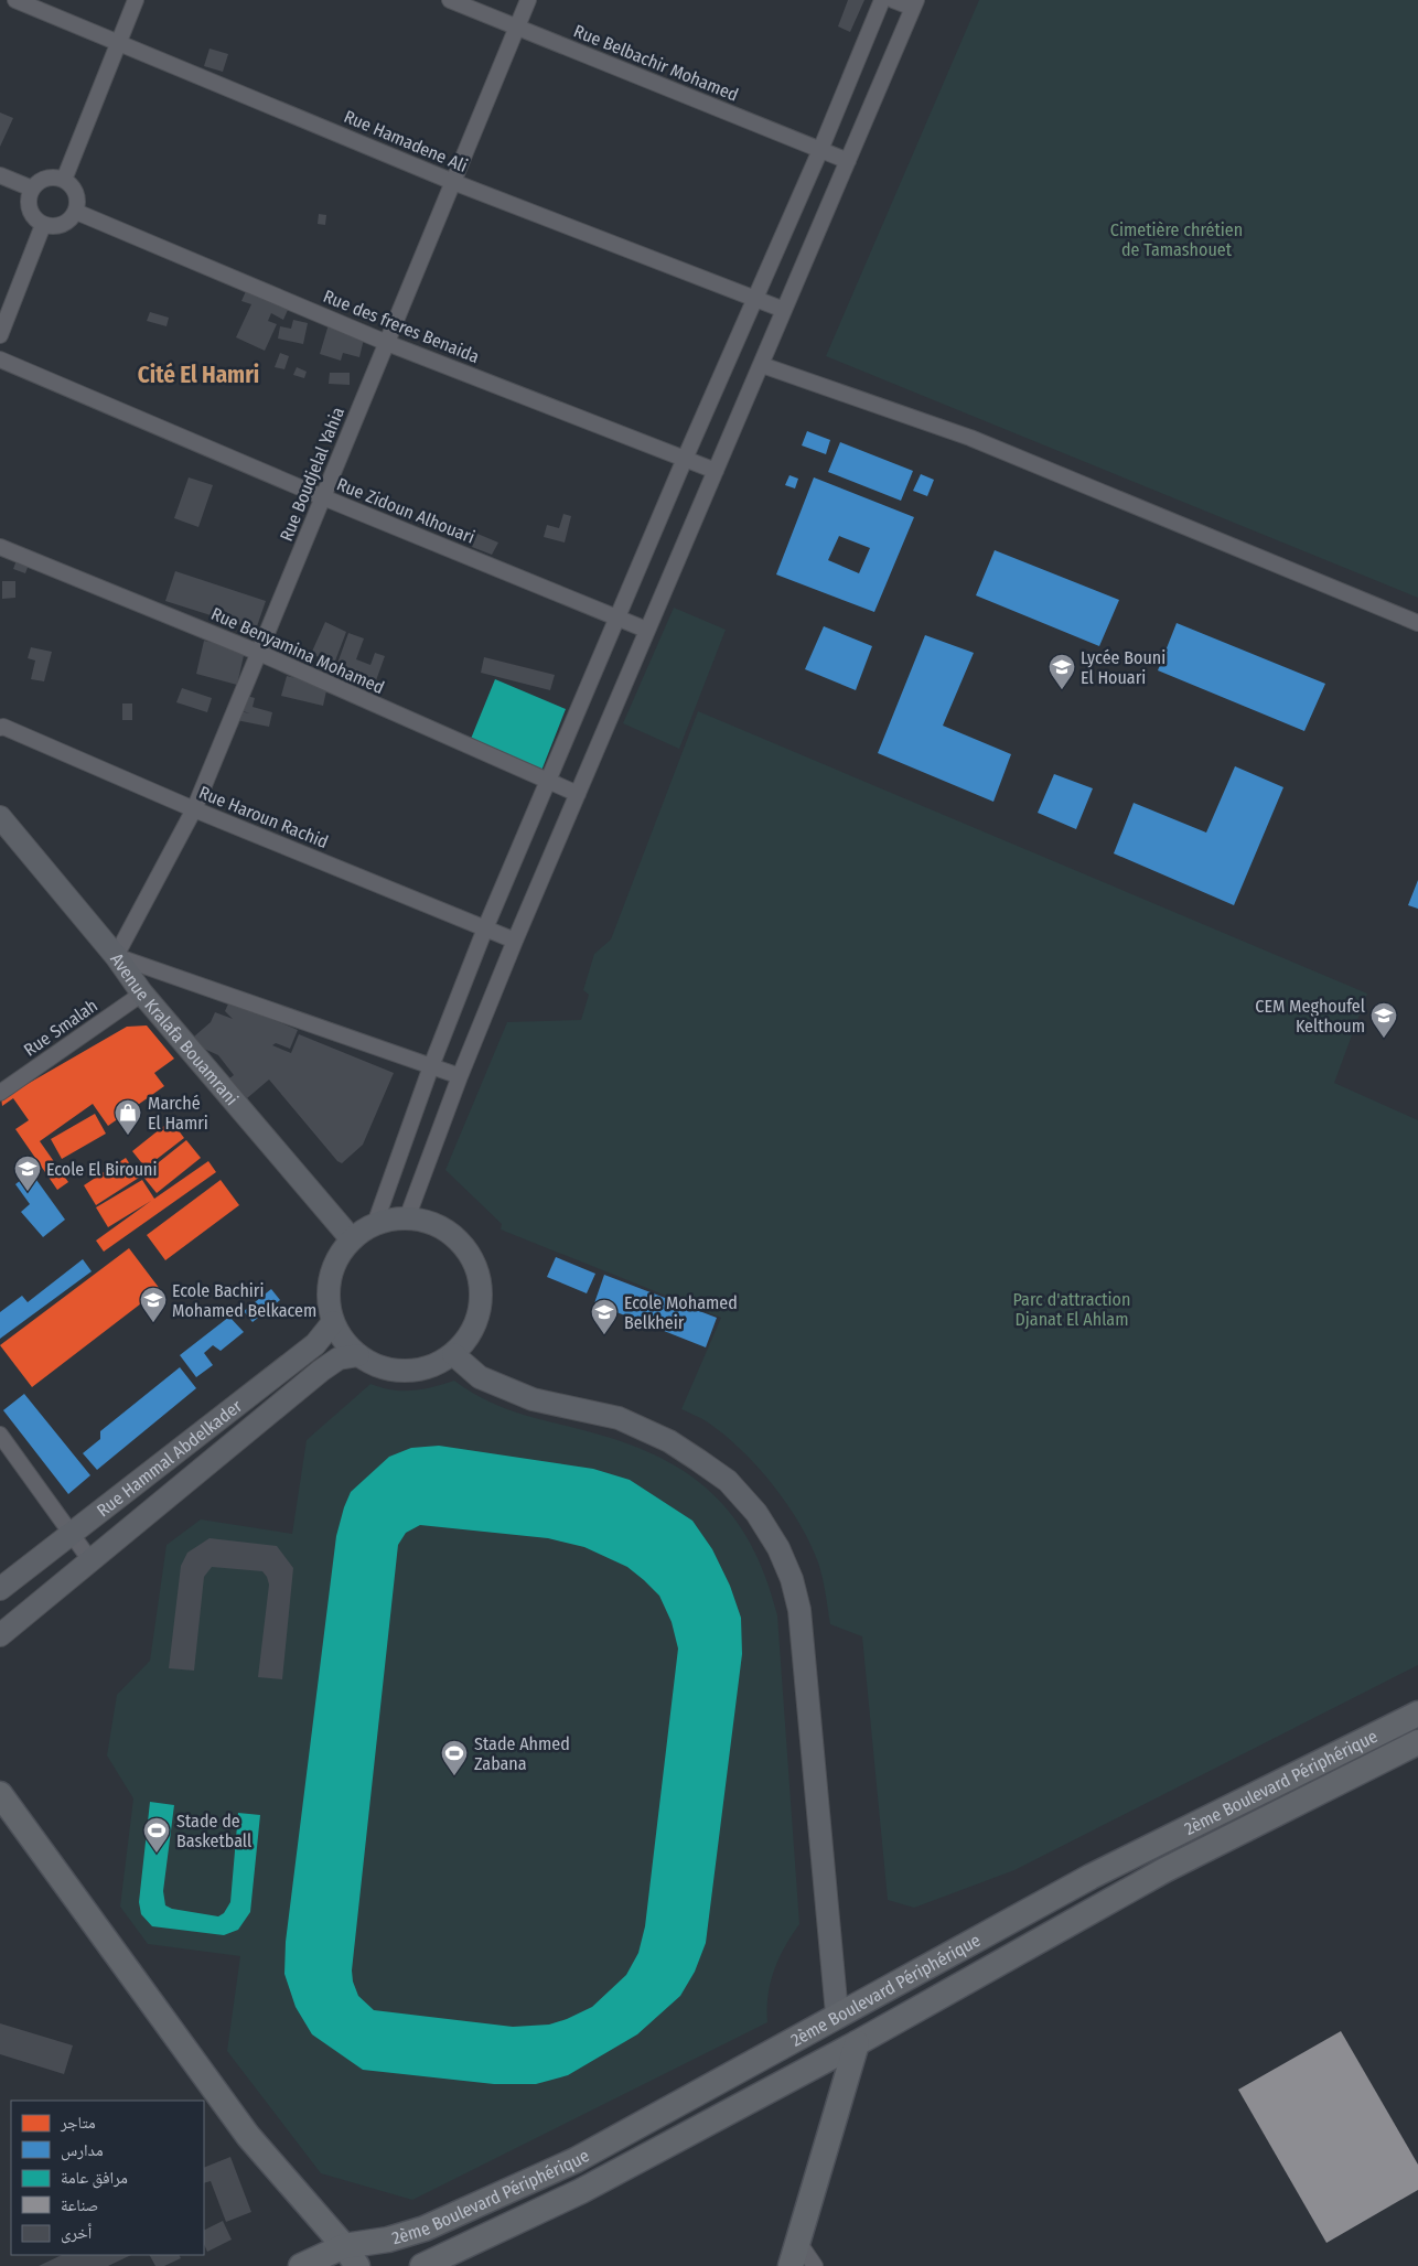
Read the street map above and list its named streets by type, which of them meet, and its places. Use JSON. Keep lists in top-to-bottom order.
{
  "streets": {
    "main road": ["2ème Boulevard Périphérique"],
    "street": [
      "Rue Belbachir Mohamed",
      "Rue Hamadene Ali",
      "Rue des freres Benaida",
      "Rue Boudjelal Yahia",
      "Rue Zidoun Alhouari",
      "Rue Benyamina Mohamed",
      "Rue Haroun Rachid",
      "Rue Smalah",
      "Avenue Kralafa Bouamrani",
      "Rue Hammal Abdelkader"
    ]
  },
  "crossings": [
    ["Rue Belbachir Mohamed", "Rue Boudjelal Yahia"],
    ["Rue Hamadene Ali", "Rue Boudjelal Yahia"],
    ["Rue des freres Benaida", "Rue Boudjelal Yahia"],
    ["Rue Boudjelal Yahia", "Rue Zidoun Alhouari"],
    ["Rue Boudjelal Yahia", "Rue Benyamina Mohamed"],
    ["Rue Boudjelal Yahia", "Rue Haroun Rachid"],
    ["Rue Boudjelal Yahia", "Avenue Kralafa Bouamrani"],
    ["Rue Smalah", "Avenue Kralafa Bouamrani"],
    ["Avenue Kralafa Bouamrani", "Rue Hammal Abdelkader"]
  ],
  "districts": ["Cité El Hamri"],
  "parks": ["Cimetière chrétien de Tamashouet", "Parc d'attraction Djanat El Ahlam"],
  "places": {
    "school or university": [
      "Lycée Bouni El Houari",
      "CEM Meghoufel Kelthoum",
      "Ecole El Birouni",
      "Ecole Bachiri Mohamed Belkacem",
      "Ecole Mohamed Belkheir"
    ],
    "shop": ["Marché El Hamri"],
    "sports": ["Stade Ahmed Zabana", "Stade de Basketball"]
  },
  "legend": [
    "متاجر",
    "مدارس",
    "مرافق عامة",
    "صناعة",
    "أخرى"
  ]
}
